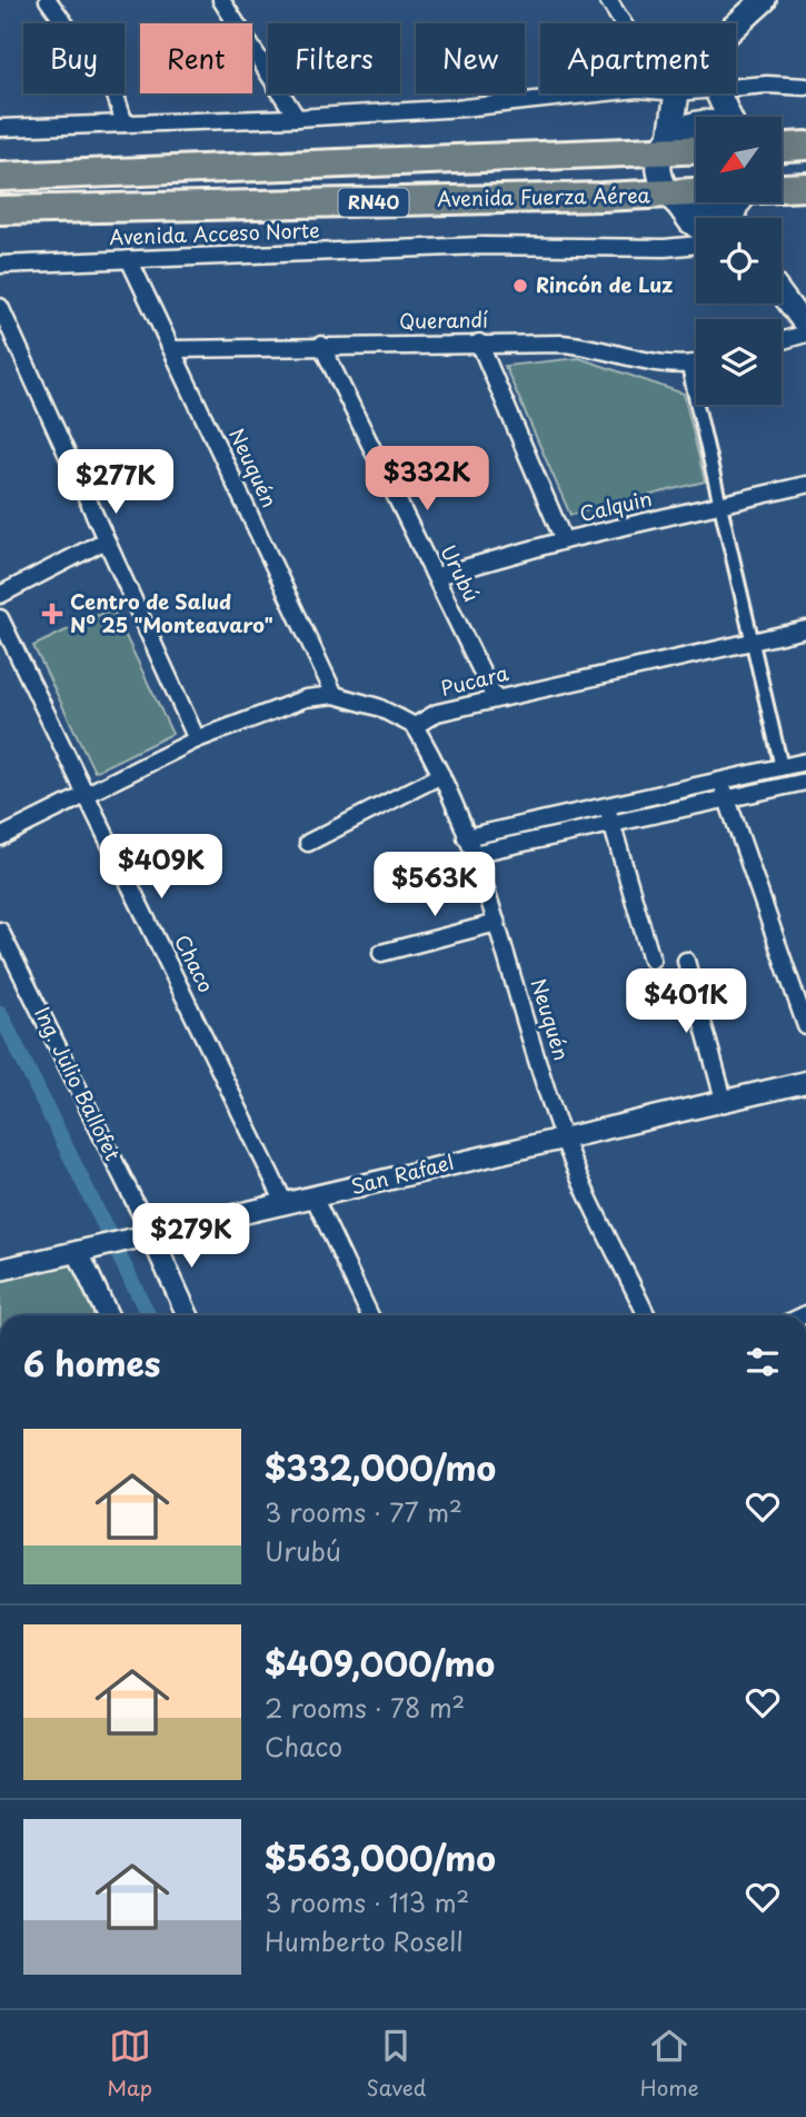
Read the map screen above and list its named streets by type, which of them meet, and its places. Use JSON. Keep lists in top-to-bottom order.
{
  "streets": {
    "highway": ["Avenida Fuerza Aérea", "RN40"],
    "street": [
      "Avenida Acceso Norte",
      "Querandí",
      "Neuquén",
      "Calquin",
      "Urubú",
      "Pucara",
      "Chaco",
      "Ing. Julio Ballofet",
      "San Rafael"
    ]
  },
  "crossings": [
    ["Avenida Acceso Norte", "Neuquén"],
    ["Querandí", "Neuquén"],
    ["Querandí", "Urubú"],
    ["Neuquén", "Pucara"],
    ["Neuquén", "San Rafael"],
    ["Calquin", "Urubú"],
    ["Urubú", "Pucara"],
    ["Chaco", "San Rafael"],
    ["Ing. Julio Ballofet", "San Rafael"]
  ],
  "places": {
    "other": ["Rincón de Luz"],
    "health": ["Centro de Salud Nº 25 \"Monteavaro\""]
  },
  "north": "bottom left",
  "page": {
    "chip": [
      "Buy",
      "Rent",
      "Filters",
      "New",
      "Apartment"
    ],
    "price": [
      "$332K",
      "$277K",
      "$409K",
      "$563K",
      "$401K",
      "$279K"
    ],
    "heading": "6 homes",
    "list": [
      {
        "name": "$332,000/mo",
        "note": "3 rooms · 77 m² · Urubú"
      },
      {
        "name": "$409,000/mo",
        "note": "2 rooms · 78 m² · Chaco"
      },
      {
        "name": "$563,000/mo",
        "note": "3 rooms · 113 m² · Humberto Rosell"
      }
    ],
    "tabs": ["Map", "Saved", "Home"]
  }
}
